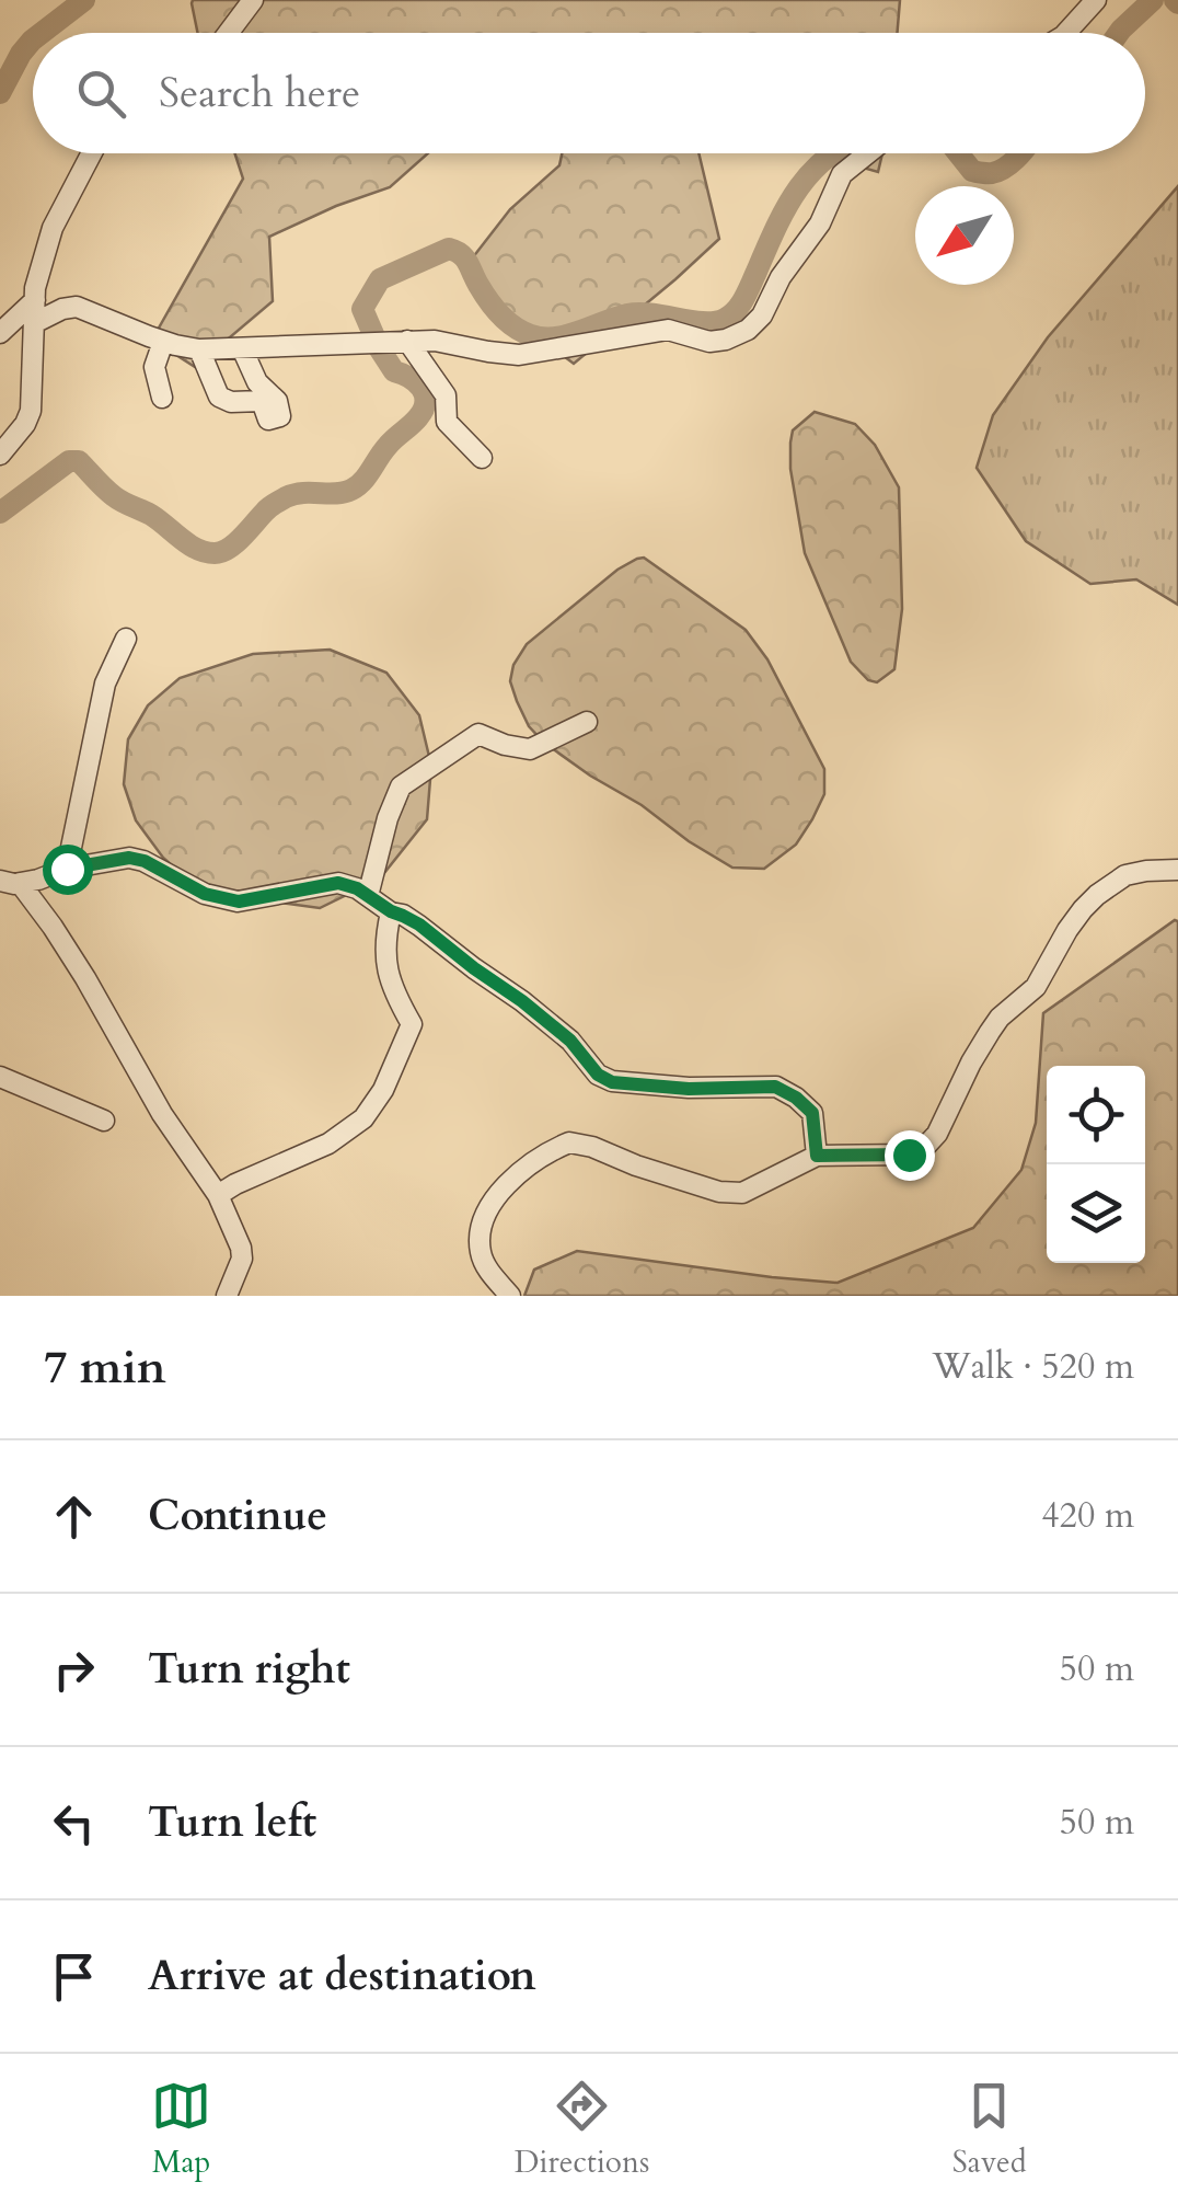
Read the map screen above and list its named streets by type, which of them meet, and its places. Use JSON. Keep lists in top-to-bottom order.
{
  "north": "bottom left",
  "page": {
    "search": "Search here",
    "heading": ["7 min", "Walk · 520 m"],
    "list": [
      ["Continue", "420 m"],
      ["Turn right", "50 m"],
      ["Turn left", "50 m"],
      "Arrive at destination"
    ],
    "nav": ["Map", "Directions", "Saved"]
  }
}
